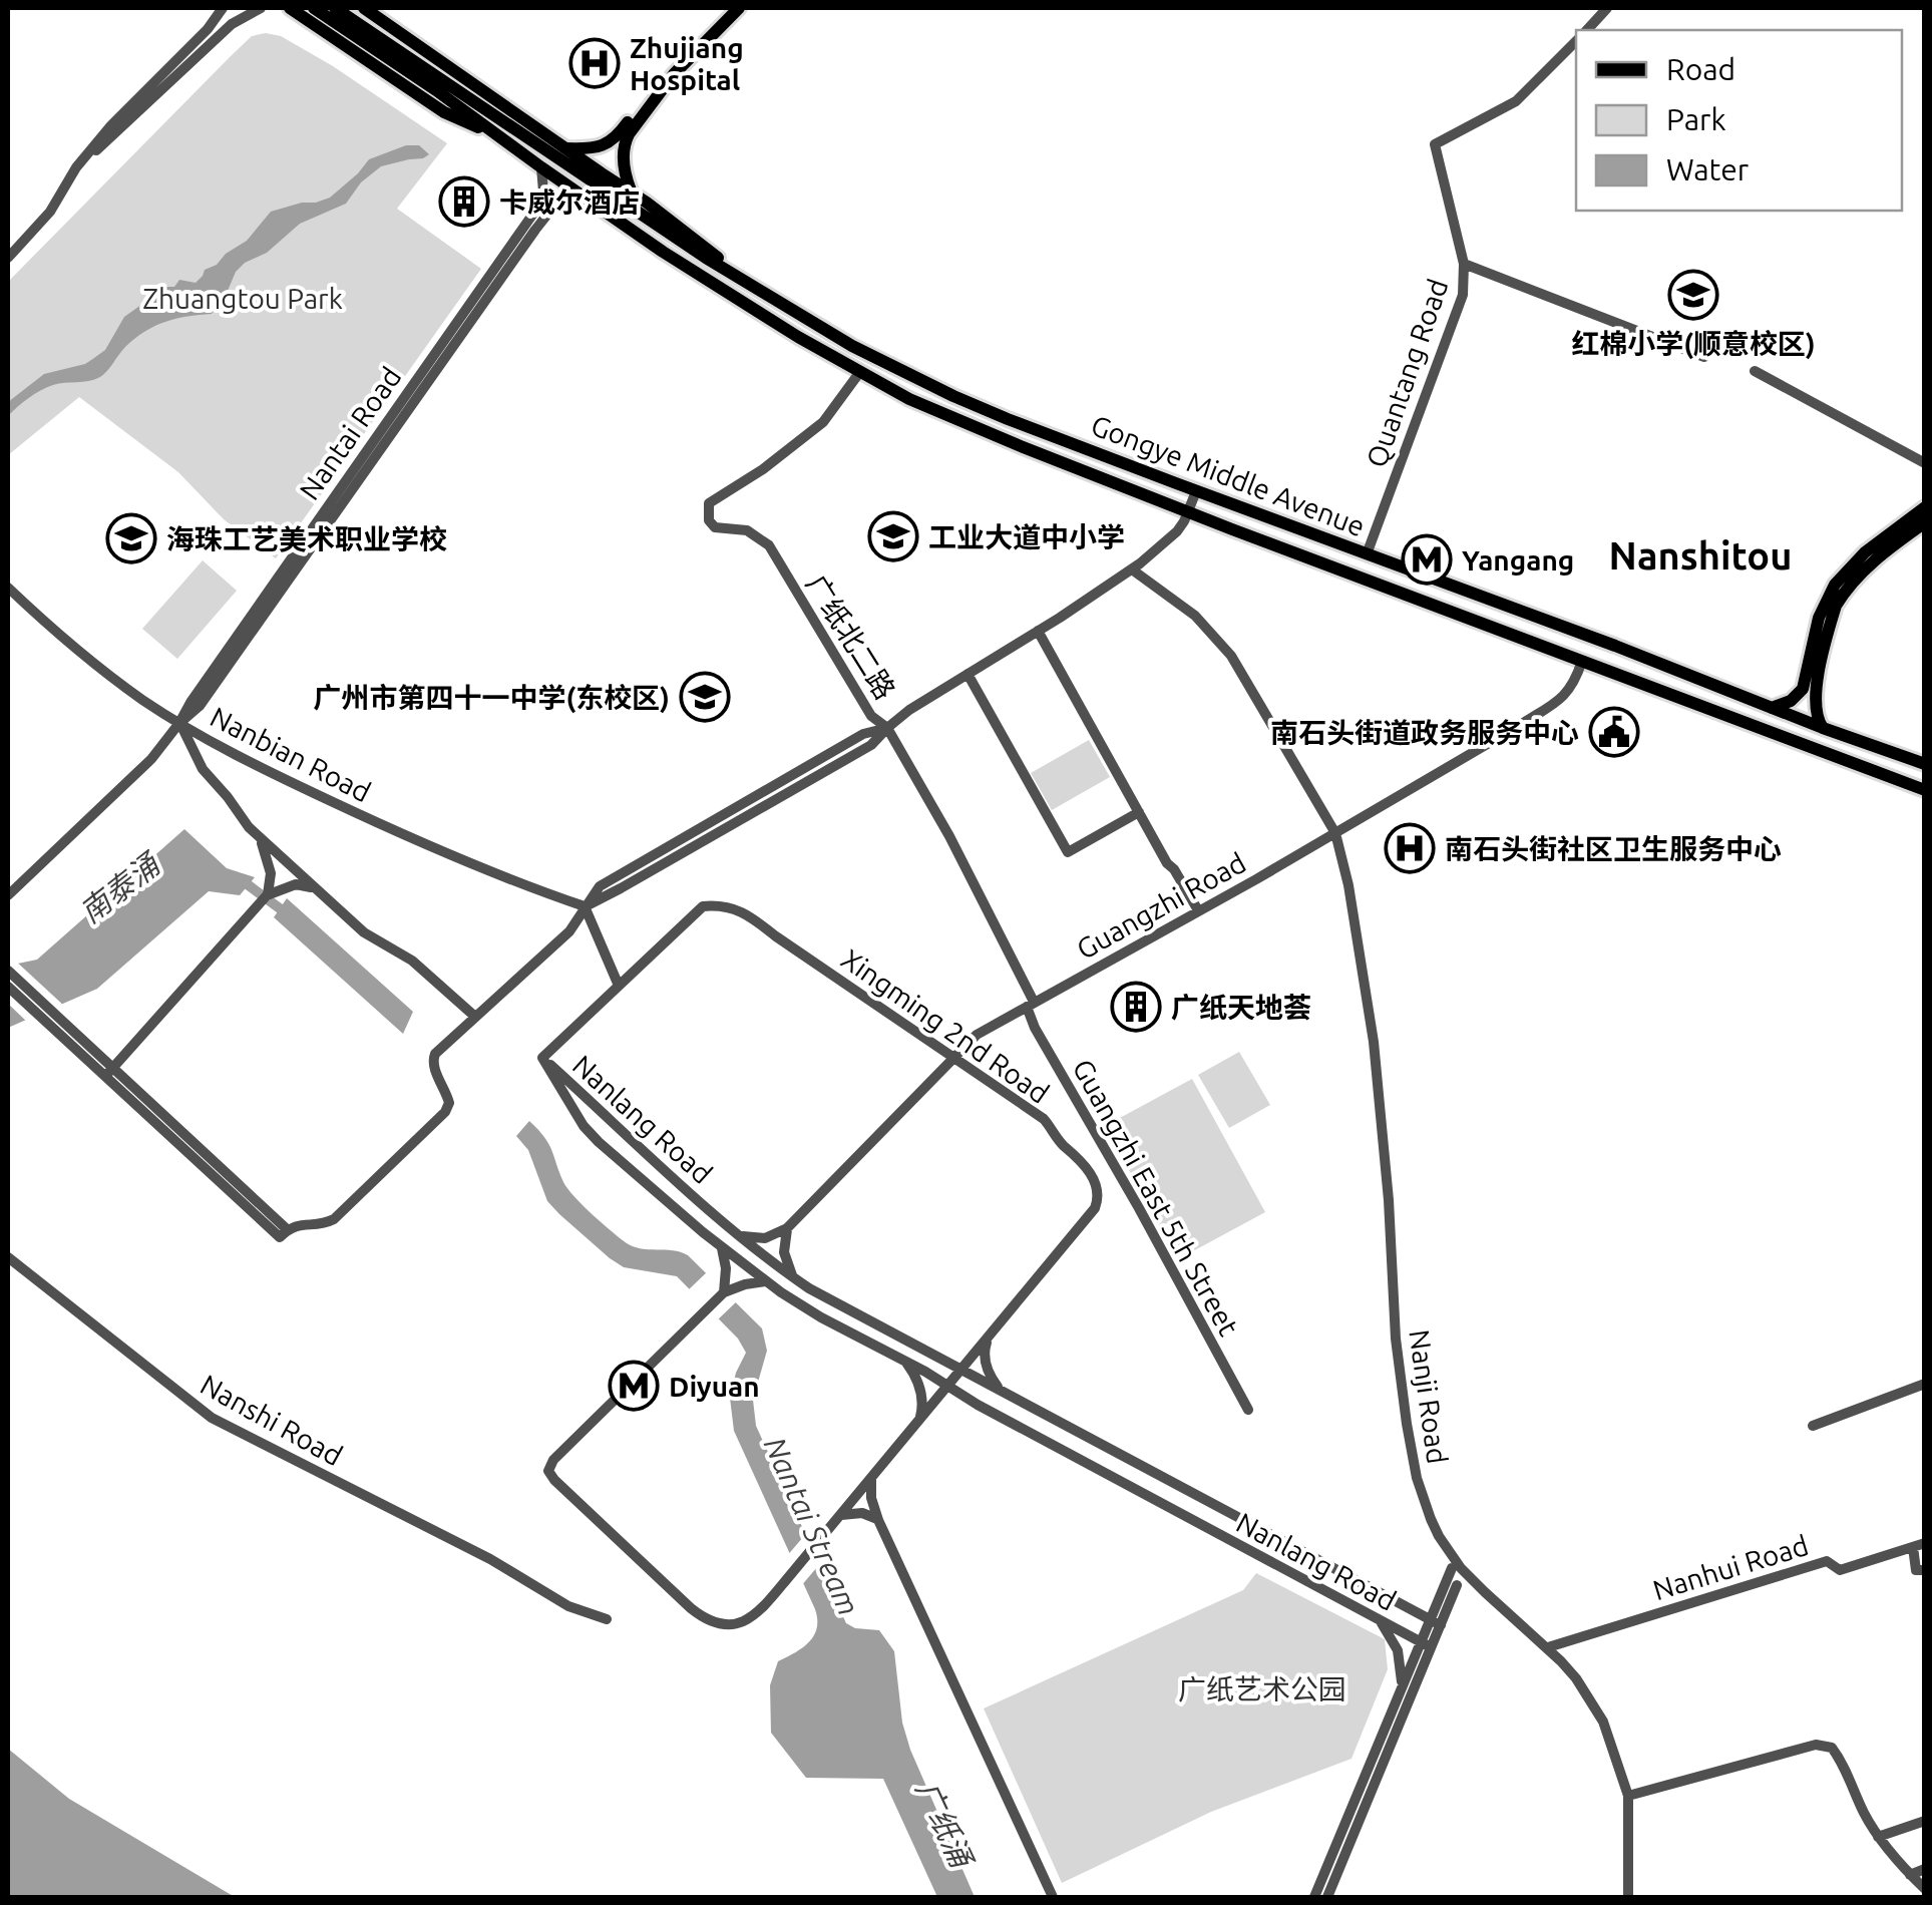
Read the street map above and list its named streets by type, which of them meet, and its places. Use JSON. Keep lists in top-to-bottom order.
{
  "streets": {
    "main road": ["Gongye Middle Avenue"],
    "street": [
      "Quantang Road",
      "Nantai Road",
      "广纸北二路",
      "Nanbian Road",
      "Guangzhi Road",
      "Xingming 2nd Road",
      "Nanlang Road",
      "Guangzhi East 5th Street",
      "Nanji Road",
      "Nanshi Road",
      "Nanhui Road"
    ]
  },
  "crossings": [
    ["Quantang Road", "Gongye Middle Avenue"],
    ["Nantai Road", "Nanbian Road"],
    ["广纸北二路", "Guangzhi Road"],
    ["广纸北二路", "Guangzhi East 5th Street"],
    ["Guangzhi Road", "Xingming 2nd Road"],
    ["Guangzhi Road", "Guangzhi East 5th Street"],
    ["Guangzhi Road", "Nanji Road"],
    ["Xingming 2nd Road", "Nanlang Road"],
    ["Nanji Road", "Nanhui Road"]
  ],
  "districts": ["Nanshitou"],
  "water": ["南泰涌", "Nantai Stream", "广纸涌"],
  "parks": ["Zhuangtou Park", "广纸艺术公园"],
  "places": {
    "hospital": ["Zhujiang Hospital", "南石头街社区卫生服务中心"],
    "building": ["卡威尔酒店", "广纸天地荟"],
    "school or university": [
      "红棉小学(顺意校区)",
      "工业大道中小学",
      "海珠工艺美术职业学校",
      "广州市第四十一中学(东校区)"
    ],
    "metro station": ["Yangang", "Diyuan"],
    "public building": ["南石头街道政务服务中心"]
  },
  "legend": ["Road", "Park", "Water"]
}
